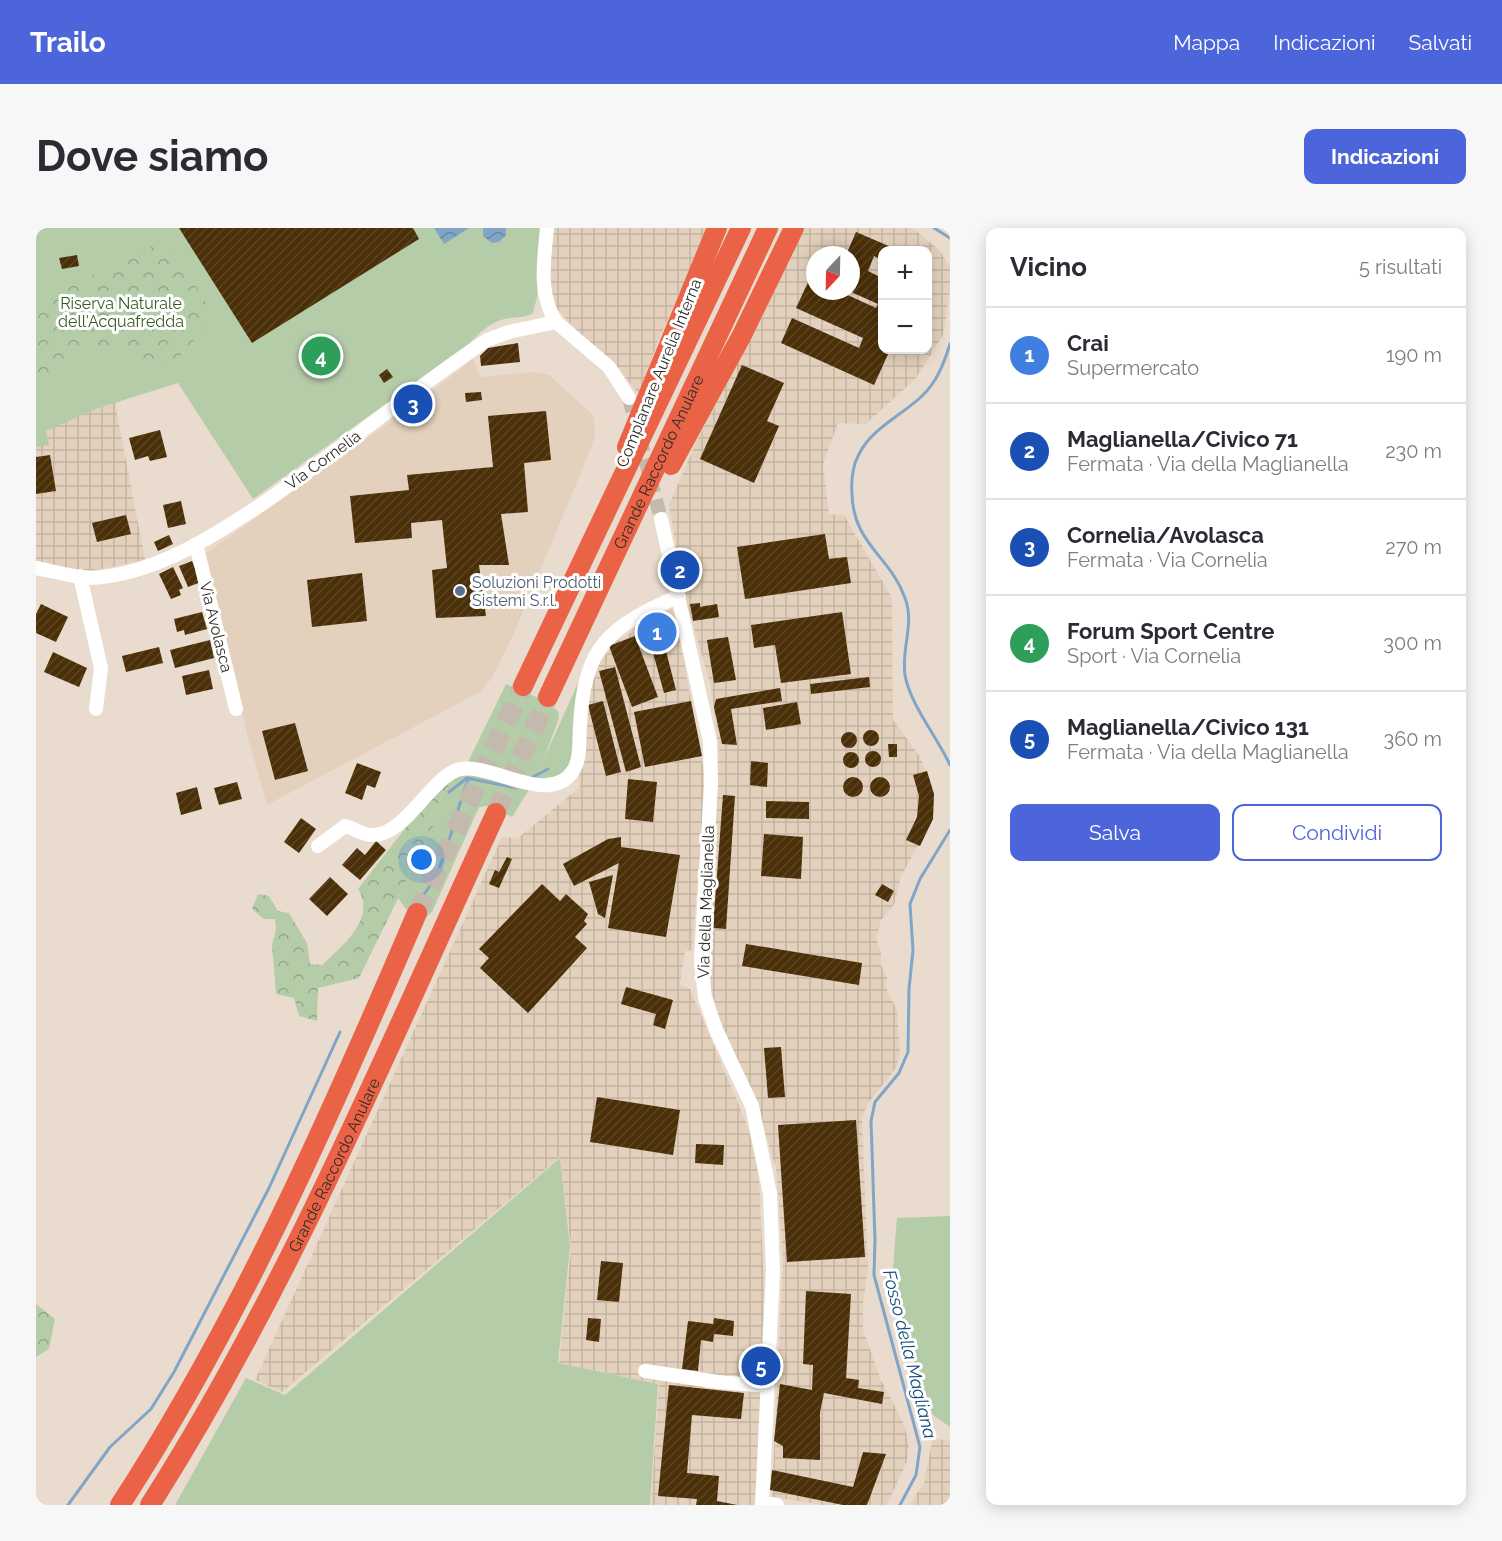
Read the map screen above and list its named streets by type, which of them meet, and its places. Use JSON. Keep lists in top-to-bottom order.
{
  "streets": {
    "highway": ["Complanare Aurelia Interna", "Grande Raccordo Anulare"],
    "street": ["Via Cornelia", "Via Avolasca", "Via della Maglianella"]
  },
  "crossings": [
    ["Complanare Aurelia Interna", "Grande Raccordo Anulare"],
    ["Via Cornelia", "Via Avolasca"],
    ["Grande Raccordo Anulare", "Via della Maglianella"]
  ],
  "water": ["Fosso della Magliana"],
  "parks": ["Riserva Naturale dell'Acquafredda"],
  "places": ["Soluzioni Prodotti Sistemi S.r.l."],
  "north": "bottom",
  "page": {
    "header": "Trailo",
    "nav": ["Mappa", "Indicazioni", "Salvati"],
    "buttons": [
      "Indicazioni",
      ["Salva", "Condividi"]
    ],
    "title": "Dove siamo",
    "heading": ["Vicino", "5 risultati"],
    "map_buttons": ["+", "−"],
    "list": [
      {
        "mark": "1",
        "name": "Crai",
        "note": "Supermercato",
        "value": "190 m"
      },
      {
        "mark": "2",
        "name": "Maglianella/Civico 71",
        "note": "Fermata · Via della Maglianella",
        "value": "230 m"
      },
      {
        "mark": "3",
        "name": "Cornelia/Avolasca",
        "note": "Fermata · Via Cornelia",
        "value": "270 m"
      },
      {
        "mark": "4",
        "name": "Forum Sport Centre",
        "note": "Sport · Via Cornelia",
        "value": "300 m"
      },
      {
        "mark": "5",
        "name": "Maglianella/Civico 131",
        "note": "Fermata · Via della Maglianella",
        "value": "360 m"
      }
    ],
    "pins": [
      "4",
      "3",
      "2",
      "1",
      "5"
    ]
  }
}
